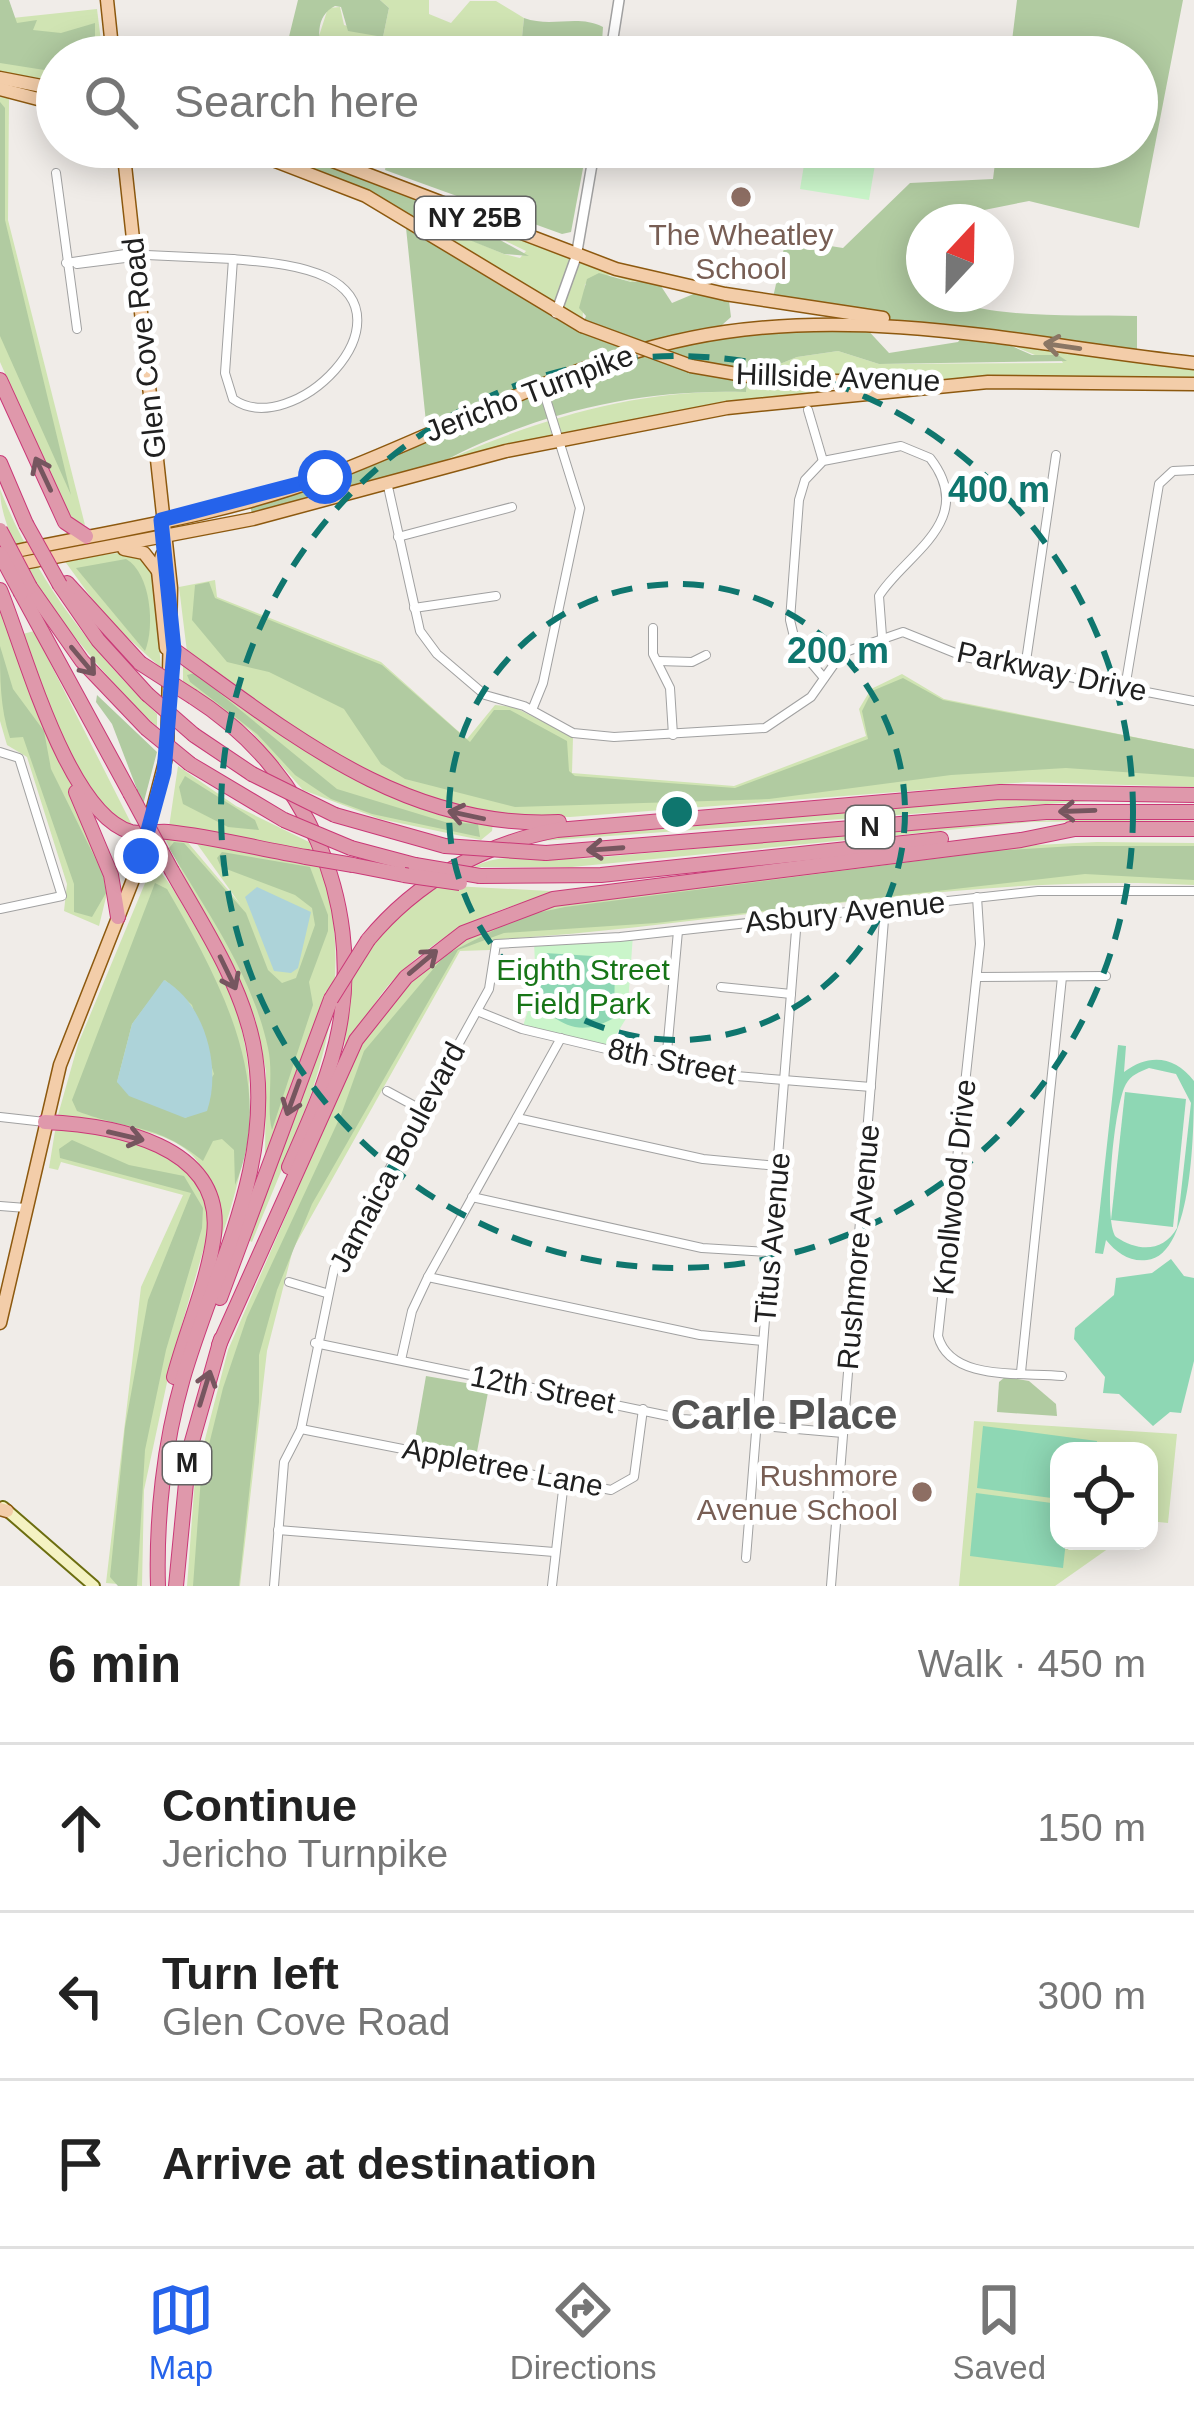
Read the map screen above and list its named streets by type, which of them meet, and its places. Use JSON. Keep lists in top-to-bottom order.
{
  "streets": {
    "highway": ["N", "M"],
    "main road": [
      "NY 25B",
      "Glen Cove Road",
      "Hillside Avenue",
      "Jericho Turnpike"
    ],
    "street": [
      "Parkway Drive",
      "Asbury Avenue",
      "8th Street",
      "Jamaica Boulevard",
      "Knollwood Drive",
      "Titus Avenue",
      "Rushmore Avenue",
      "12th Street",
      "Appletree Lane"
    ]
  },
  "crossings": [
    ["Glen Cove Road", "Jericho Turnpike"],
    ["Hillside Avenue", "Jericho Turnpike"],
    ["Asbury Avenue", "Jamaica Boulevard"],
    ["Asbury Avenue", "Knollwood Drive"],
    ["Asbury Avenue", "Titus Avenue"],
    ["Asbury Avenue", "Rushmore Avenue"],
    ["8th Street", "Jamaica Boulevard"],
    ["8th Street", "Titus Avenue"],
    ["8th Street", "Rushmore Avenue"],
    ["Jamaica Boulevard", "12th Street"],
    ["Jamaica Boulevard", "Appletree Lane"],
    ["Titus Avenue", "12th Street"],
    ["Rushmore Avenue", "12th Street"],
    ["12th Street", "Appletree Lane"]
  ],
  "districts": ["Carle Place"],
  "parks": ["Eighth Street Field Park"],
  "places": ["The Wheatley School", "Rushmore Avenue School"],
  "north": "top",
  "page": {
    "search": "Search here",
    "heading": ["6 min", "Walk · 450 m"],
    "list": [
      ["Continue", "Jericho Turnpike", "150 m"],
      ["Turn left", "Glen Cove Road", "300 m"],
      "Arrive at destination"
    ],
    "nav": ["Map", "Directions", "Saved"]
  },
  "rings": ["400 m", "200 m"]
}
